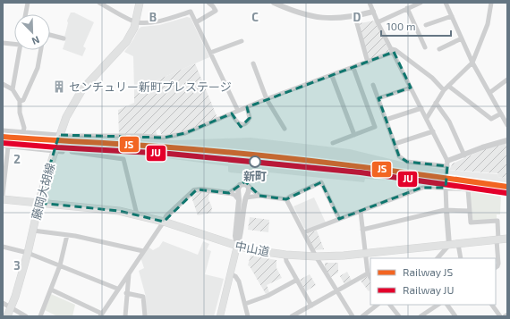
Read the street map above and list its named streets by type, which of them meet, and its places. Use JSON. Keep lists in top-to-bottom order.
{
  "streets": {
    "main road": ["藤岡大胡線", "中山道"]
  },
  "crossings": [
    ["藤岡大胡線", "中山道"]
  ],
  "places": {
    "building": ["センチュリー新町プレステージ"],
    "other": ["新町"]
  },
  "lines": ["rail line JS", "rail line JU"],
  "legend": ["Railway JS", "Railway JU"],
  "scale_bar": "100 m",
  "north": "bottom right",
  "grid": {
    "columns": ["B", "C", "D"],
    "rows": ["2", "3"]
  }
}
